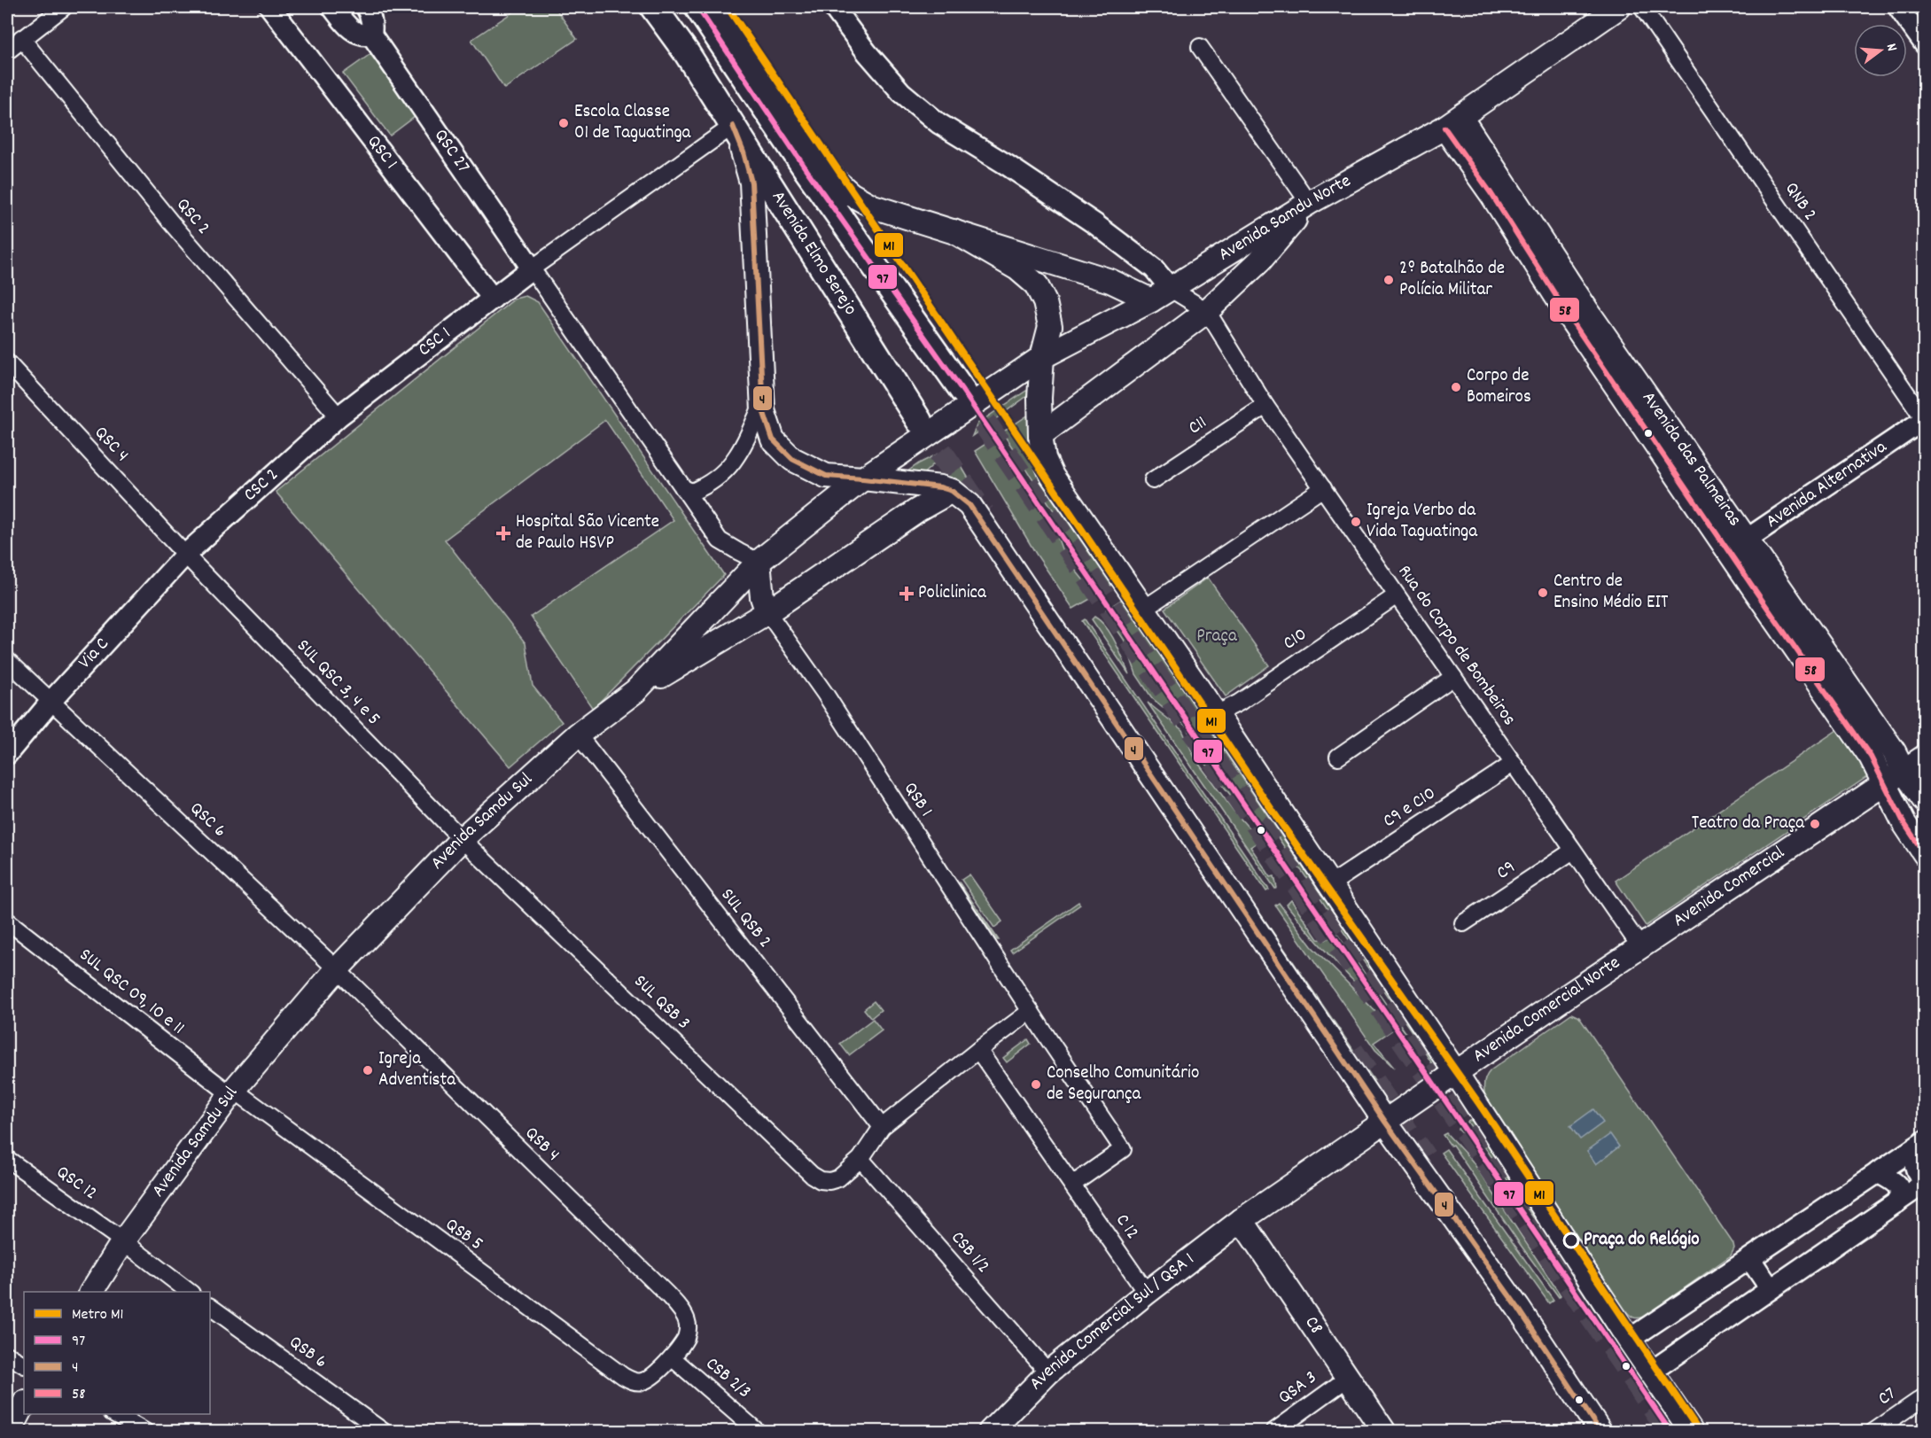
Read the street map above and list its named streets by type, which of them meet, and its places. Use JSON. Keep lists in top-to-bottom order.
{
  "streets": {
    "main road": [
      "Avenida Samdu Norte",
      "Avenida Elmo Serejo",
      "Avenida das Palmeiras",
      "Avenida Samdu Sul",
      "Avenida Comercial",
      "Avenida Comercial Norte",
      "Avenida Comercial Sul / QSA 1",
      "C8"
    ],
    "street": [
      "QSC 27",
      "QSC 1",
      "QNB 2",
      "QSC 2",
      "CSC 1",
      "C11",
      "QSC 4",
      "Avenida Alternativa",
      "CSC 2",
      "C10",
      "Rua do Corpo de Bombeiros",
      "Via C",
      "SUL QSC 3, 4 e 5",
      "QSB 1",
      "C9 e C10",
      "QSC 6",
      "C9",
      "SUL QSB 2",
      "SUL QSC 09, 10 e 11",
      "SUL QSB 3",
      "QSB 4",
      "QSC 12",
      "C 12",
      "QSB 5",
      "CSB 1/2",
      "QSB 6",
      "CSB 2/3",
      "QSA 3",
      "C7"
    ]
  },
  "crossings": [
    ["QSC 27", "CSC 1"],
    ["QSC 1", "CSC 1"],
    ["QNB 2", "Avenida Alternativa"],
    ["QSC 2", "CSC 1"],
    ["QSC 2", "CSC 2"],
    ["Avenida Samdu Norte", "Avenida das Palmeiras"],
    ["Avenida Samdu Norte", "Avenida Samdu Sul"],
    ["CSC 1", "CSC 2"],
    ["C11", "Rua do Corpo de Bombeiros"],
    ["QSC 4", "CSC 2"],
    ["QSC 4", "Via C"],
    ["QSC 4", "SUL QSC 3, 4 e 5"],
    ["Avenida das Palmeiras", "Avenida Alternativa"],
    ["Avenida das Palmeiras", "Avenida Comercial"],
    ["CSC 2", "Via C"],
    ["CSC 2", "SUL QSC 3, 4 e 5"],
    ["C10", "Rua do Corpo de Bombeiros"],
    ["Rua do Corpo de Bombeiros", "C9 e C10"],
    ["Rua do Corpo de Bombeiros", "C9"],
    ["Rua do Corpo de Bombeiros", "Avenida Comercial"],
    ["Rua do Corpo de Bombeiros", "Avenida Comercial Norte"],
    ["Via C", "SUL QSC 3, 4 e 5"],
    ["Via C", "QSC 6"],
    ["SUL QSC 3, 4 e 5", "Avenida Samdu Sul"],
    ["SUL QSC 3, 4 e 5", "SUL QSB 3"],
    ["QSB 1", "C 12"],
    ["QSC 6", "Avenida Samdu Sul"],
    ["QSC 6", "QSB 4"],
    ["Avenida Samdu Sul", "SUL QSB 2"],
    ["Avenida Samdu Sul", "SUL QSC 09, 10 e 11"],
    ["Avenida Samdu Sul", "SUL QSB 3"],
    ["Avenida Samdu Sul", "QSB 4"],
    ["Avenida Samdu Sul", "QSC 12"],
    ["Avenida Samdu Sul", "QSB 5"],
    ["Avenida Comercial", "Avenida Comercial Norte"],
    ["SUL QSC 09, 10 e 11", "QSB 5"],
    ["SUL QSB 3", "CSB 1/2"],
    ["QSB 4", "QSB 5"],
    ["QSB 4", "CSB 2/3"],
    ["C 12", "Avenida Comercial Sul / QSA 1"],
    ["QSB 5", "CSB 2/3"],
    ["CSB 1/2", "Avenida Comercial Sul / QSA 1"],
    ["Avenida Comercial Sul / QSA 1", "C8"],
    ["C8", "QSA 3"]
  ],
  "parks": ["Praça"],
  "places": {
    "other": [
      "Escola Classe 01 de Taguatinga",
      "2º Batalhão de Polícia Militar",
      "Corpo de Bomeiros",
      "Igreja Verbo da Vida Taguatinga",
      "Centro de Ensino Médio EIT",
      "Teatro da Praça",
      "Igreja Adventista",
      "Conselho Comunitário de Segurança",
      "Praça do Relógio"
    ],
    "health": ["Hospital São Vicente de Paulo HSVP", "Policlinica"]
  },
  "lines": [
    "metro line M1",
    "transit line 97",
    "transit line 4",
    "transit line 58"
  ],
  "legend": [
    "Metro M1",
    "97",
    "4",
    "58"
  ],
  "north": "right"
}
